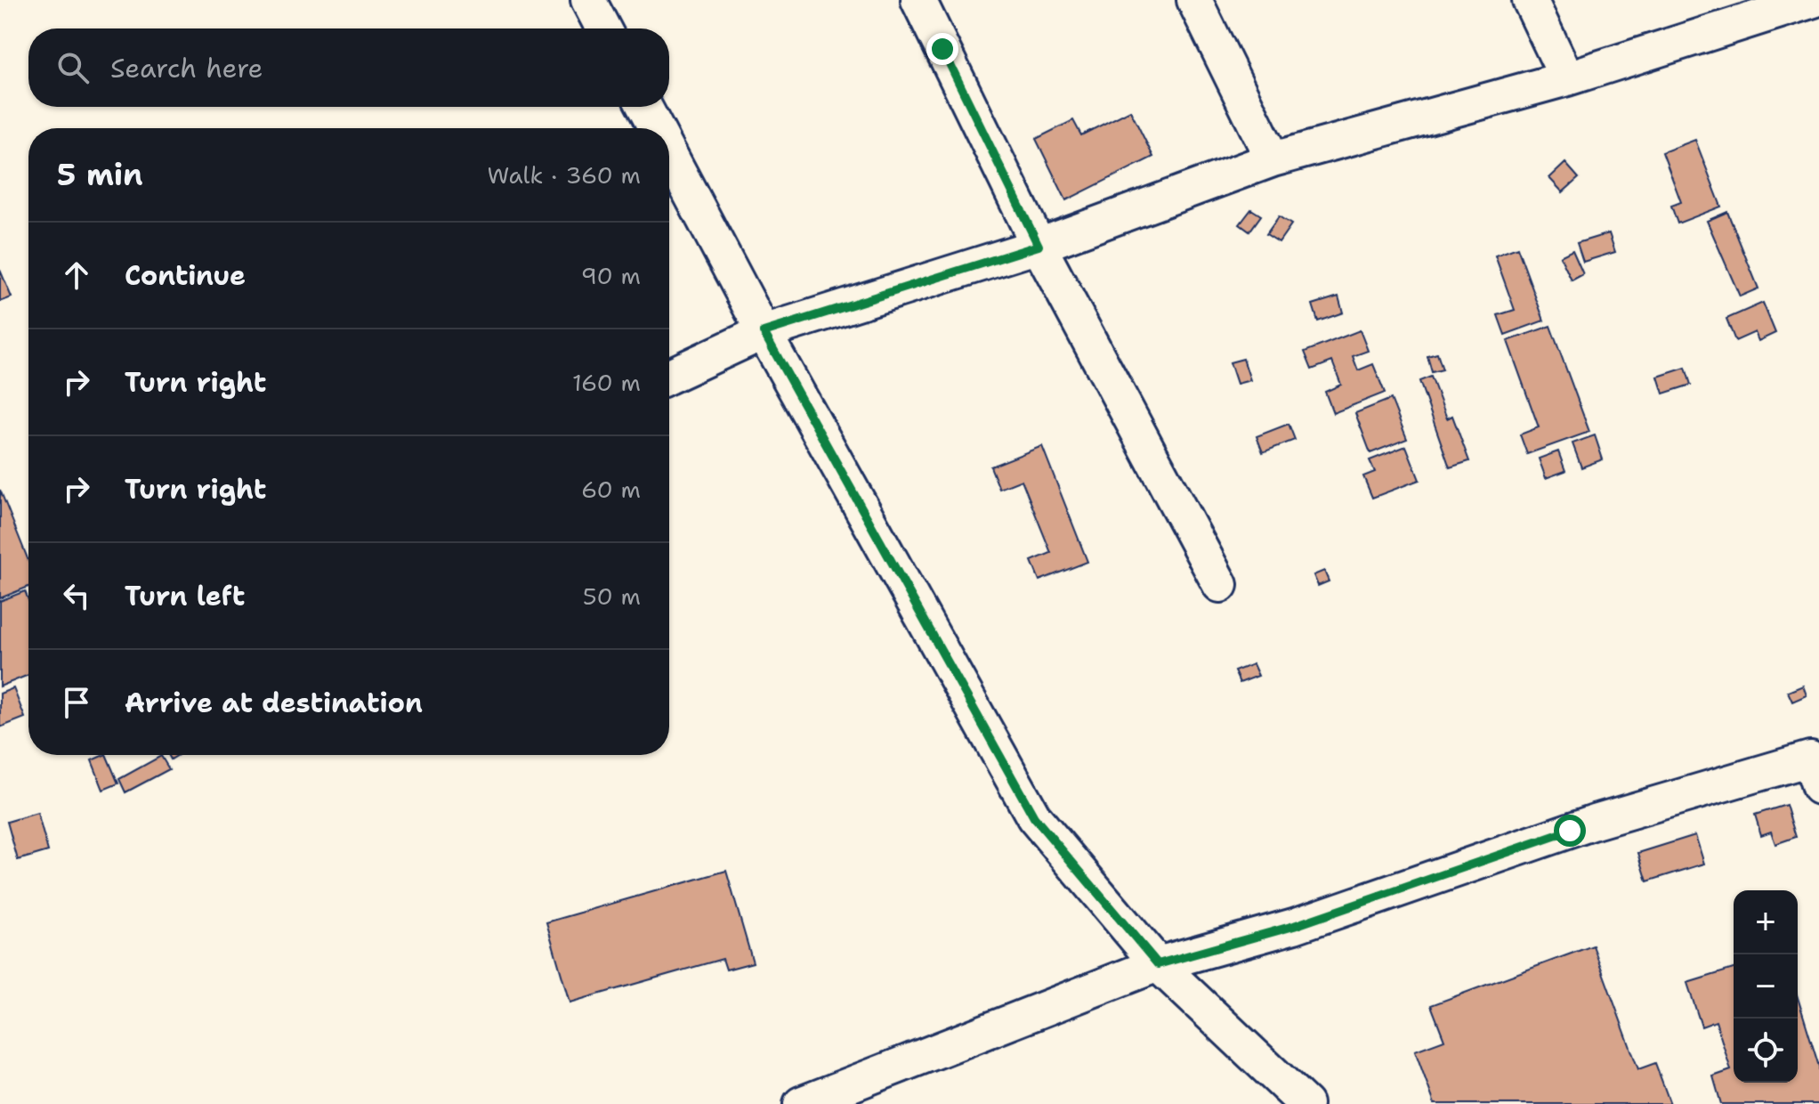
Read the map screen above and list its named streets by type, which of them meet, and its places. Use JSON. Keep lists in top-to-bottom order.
{
  "page": {
    "search": "Search here",
    "heading": ["5 min", "Walk · 360 m"],
    "list": [
      ["Continue", "90 m"],
      ["Turn right", "160 m"],
      ["Turn right", "60 m"],
      ["Turn left", "50 m"],
      "Arrive at destination"
    ],
    "map_buttons": ["+", "−"]
  }
}
